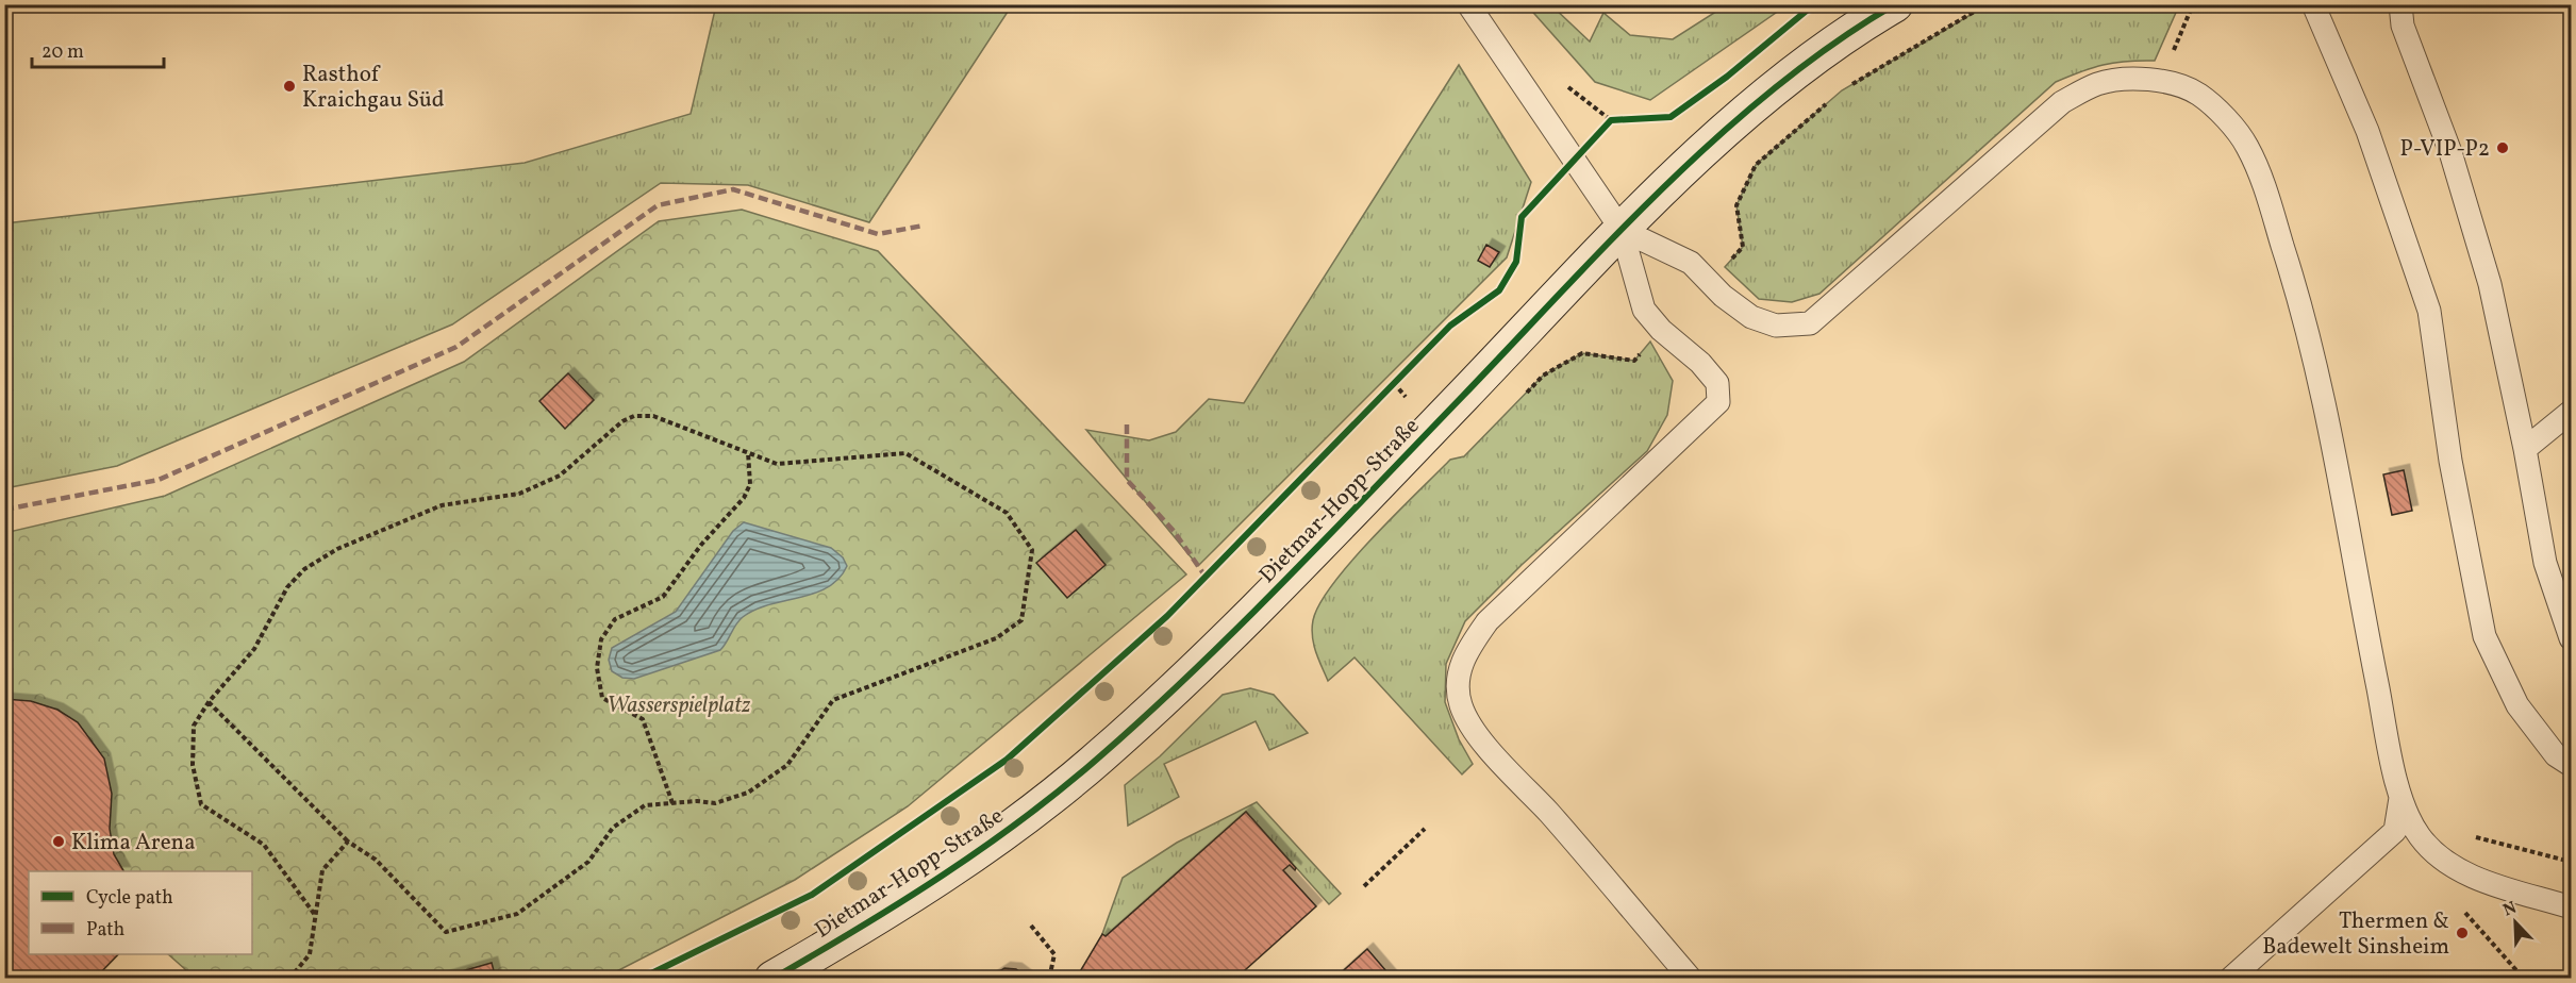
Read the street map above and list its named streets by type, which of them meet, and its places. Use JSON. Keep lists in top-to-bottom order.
{
  "streets": {
    "street": ["Dietmar-Hopp-Straße"]
  },
  "parks": ["Wasserspielplatz"],
  "places": [
    "Rasthof Kraichgau Süd",
    "P-VIP-P2",
    "Klima Arena",
    "Thermen & Badewelt Sinsheim"
  ],
  "legend": ["Cycle path", "Path"],
  "scale_bar": "20 m",
  "north": "top left"
}
